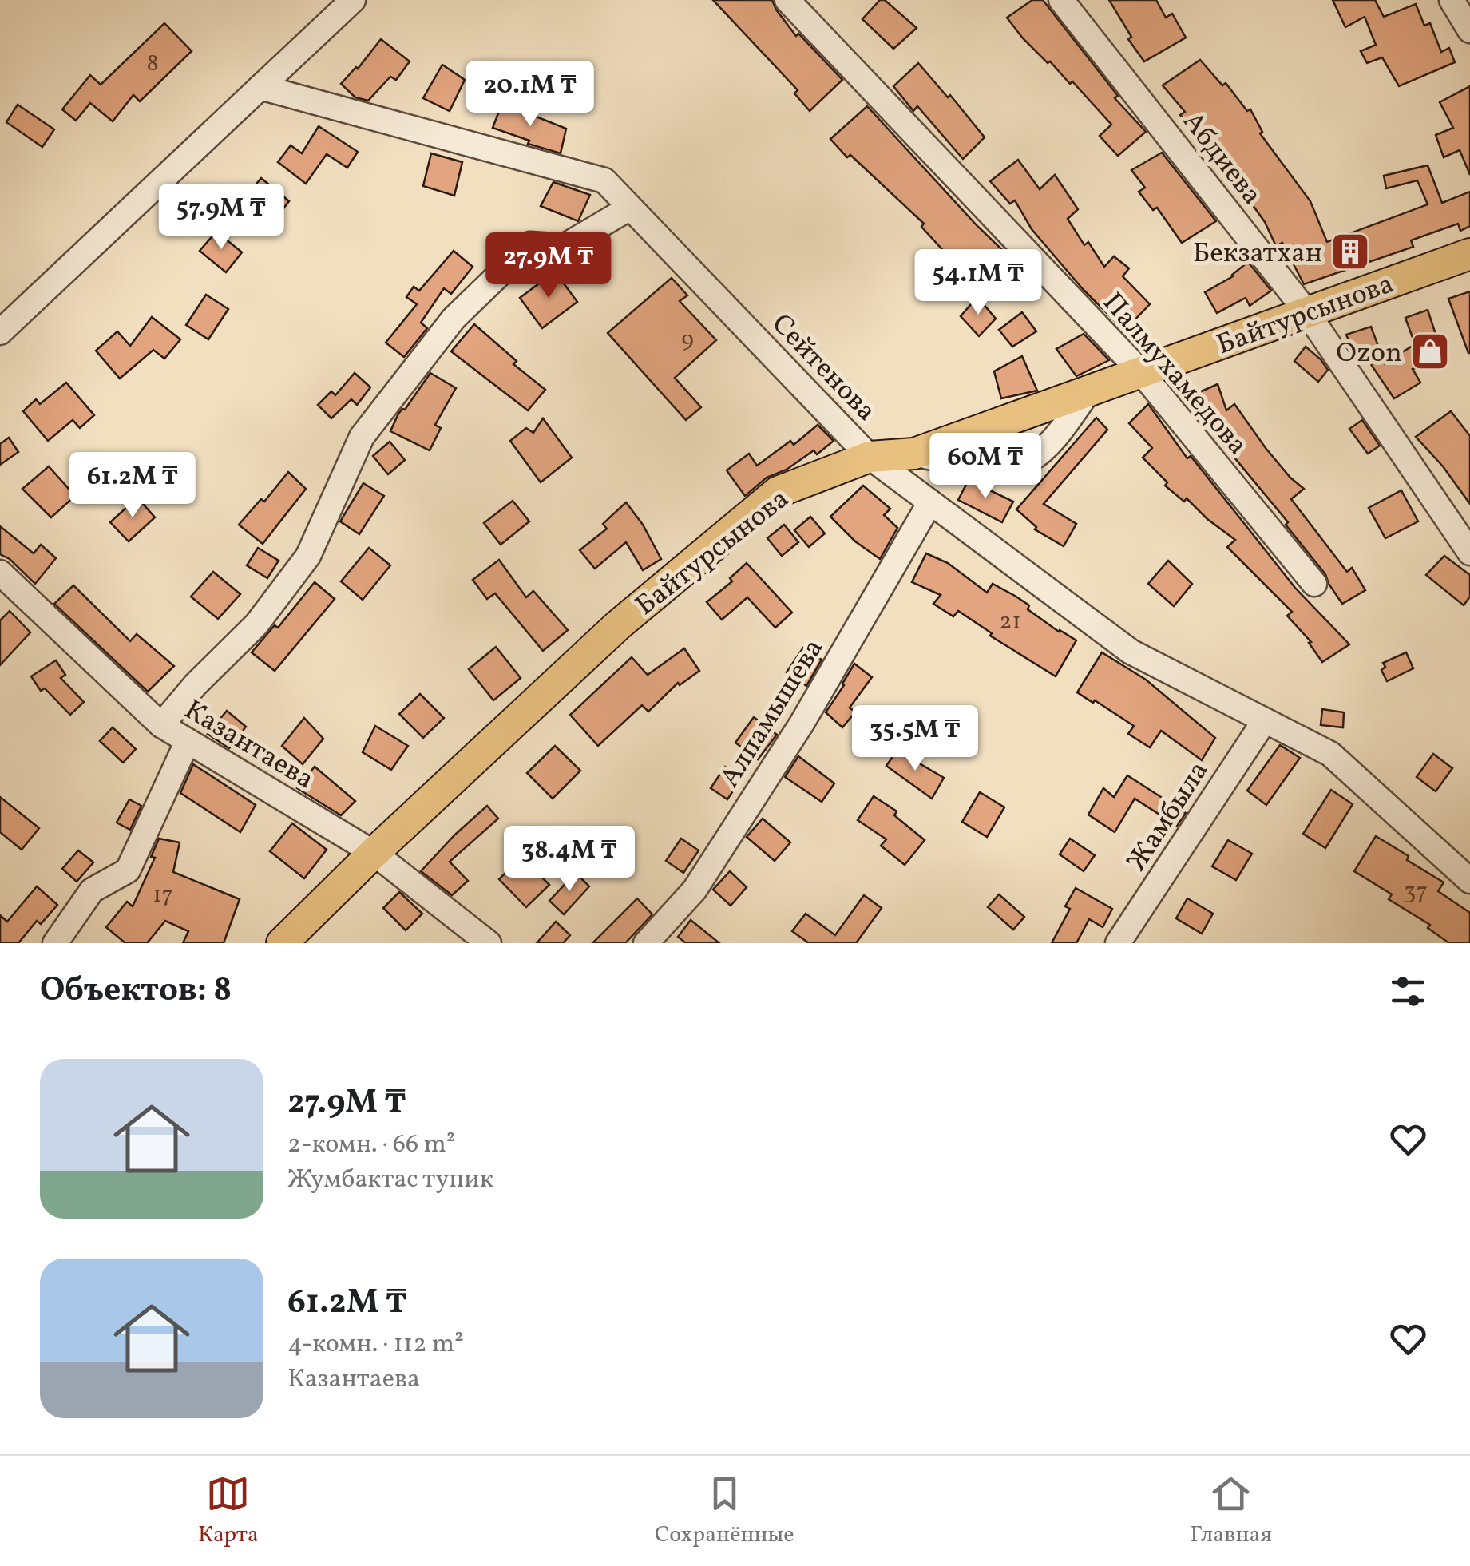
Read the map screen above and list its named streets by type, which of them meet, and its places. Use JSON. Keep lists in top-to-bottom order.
{
  "streets": {
    "main road": ["Байтурсынова"],
    "street": [
      "Абдиева",
      "Сейтенова",
      "Палмухамедова",
      "Алпамышева",
      "Казантаева",
      "Жамбыла"
    ]
  },
  "crossings": [
    ["Абдиева", "Байтурсынова"],
    ["Байтурсынова", "Сейтенова"],
    ["Байтурсынова", "Палмухамедова"],
    ["Байтурсынова", "Казантаева"],
    ["Сейтенова", "Алпамышева"],
    ["Сейтенова", "Жамбыла"]
  ],
  "places": {
    "building": ["Бекзатхан"],
    "shop": ["Ozon"]
  },
  "house_numbers": [
    "8",
    "9",
    "21",
    "37",
    "17"
  ],
  "page": {
    "price": [
      "20.1M ₸",
      "57.9M ₸",
      "27.9M ₸",
      "54.1M ₸",
      "60M ₸",
      "61.2M ₸",
      "35.5M ₸",
      "38.4M ₸"
    ],
    "heading": "Объектов: 8",
    "list": [
      {
        "name": "27.9M ₸",
        "note": "2-комн. · 66 m² · Жумбактас тупик"
      },
      {
        "name": "61.2M ₸",
        "note": "4-комн. · 112 m² · Казантаева"
      }
    ],
    "tabs": ["Карта", "Сохранённые", "Главная"]
  }
}
